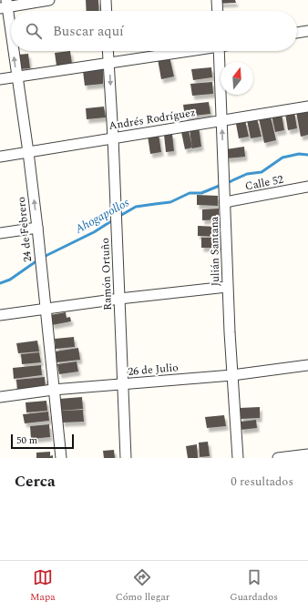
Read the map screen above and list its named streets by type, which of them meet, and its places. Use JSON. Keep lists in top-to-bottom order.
{
  "streets": {
    "street": [
      "Andrés Rodríguez",
      "Calle 52",
      "24 de Febrero",
      "Julián Santana",
      "Ramón Ortuño",
      "26 de Julio"
    ]
  },
  "crossings": [
    ["Andrés Rodríguez", "24 de Febrero"],
    ["Andrés Rodríguez", "Julián Santana"],
    ["Andrés Rodríguez", "Ramón Ortuño"],
    ["Calle 52", "Julián Santana"],
    ["24 de Febrero", "26 de Julio"],
    ["Julián Santana", "26 de Julio"],
    ["Ramón Ortuño", "26 de Julio"]
  ],
  "water": ["Ahogapollos"],
  "scale_bar": "50 m",
  "north": "top",
  "page": {
    "search": "Buscar aquí",
    "scale": "50 m",
    "heading": ["Cerca", "0 resultados"],
    "nav": ["Mapa", "Cómo llegar", "Guardados"]
  }
}
